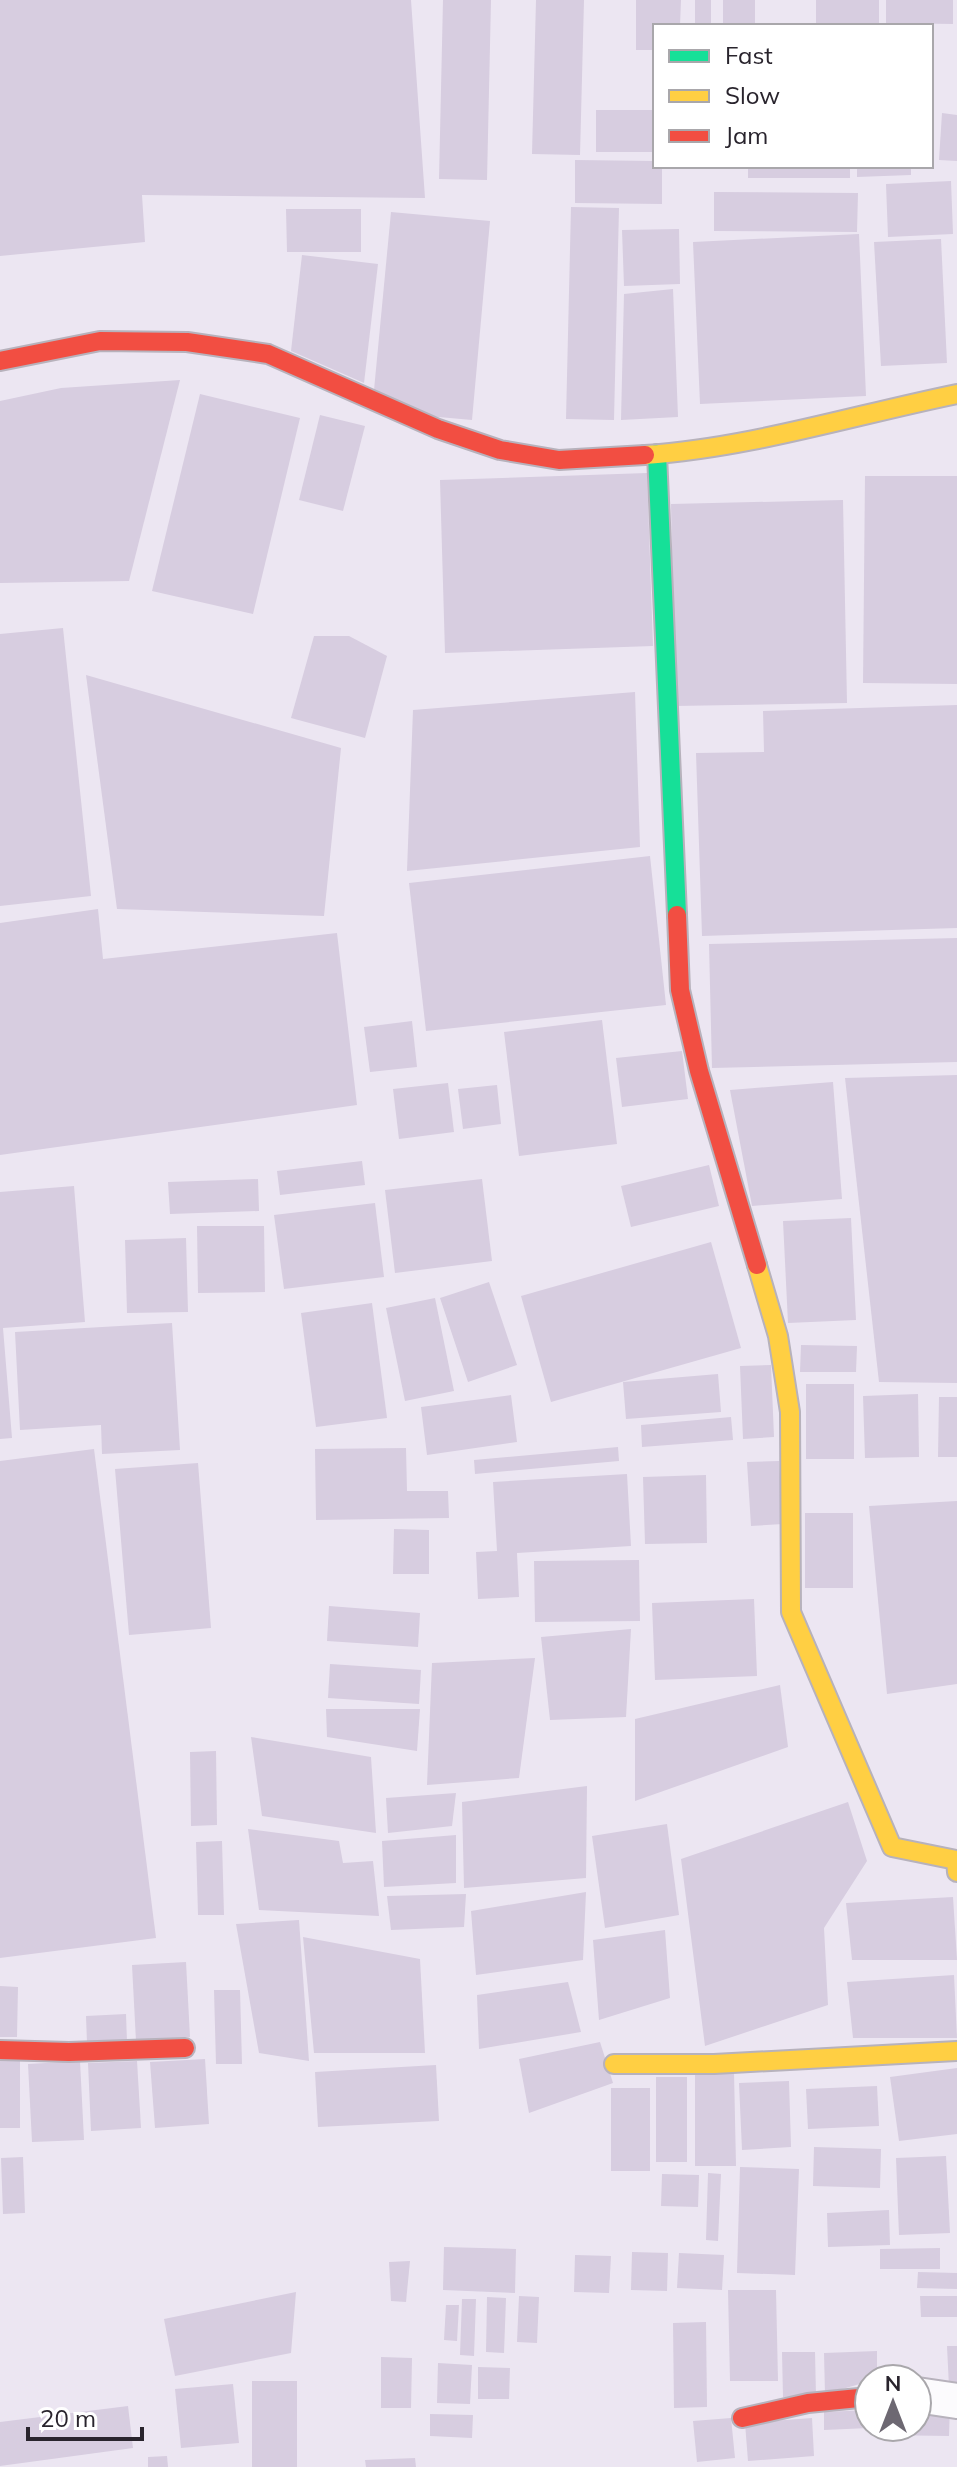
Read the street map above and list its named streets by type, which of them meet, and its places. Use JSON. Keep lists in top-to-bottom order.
{
  "legend": ["Fast", "Slow", "Jam"],
  "scale_bar": "20 m",
  "north": "top"
}
